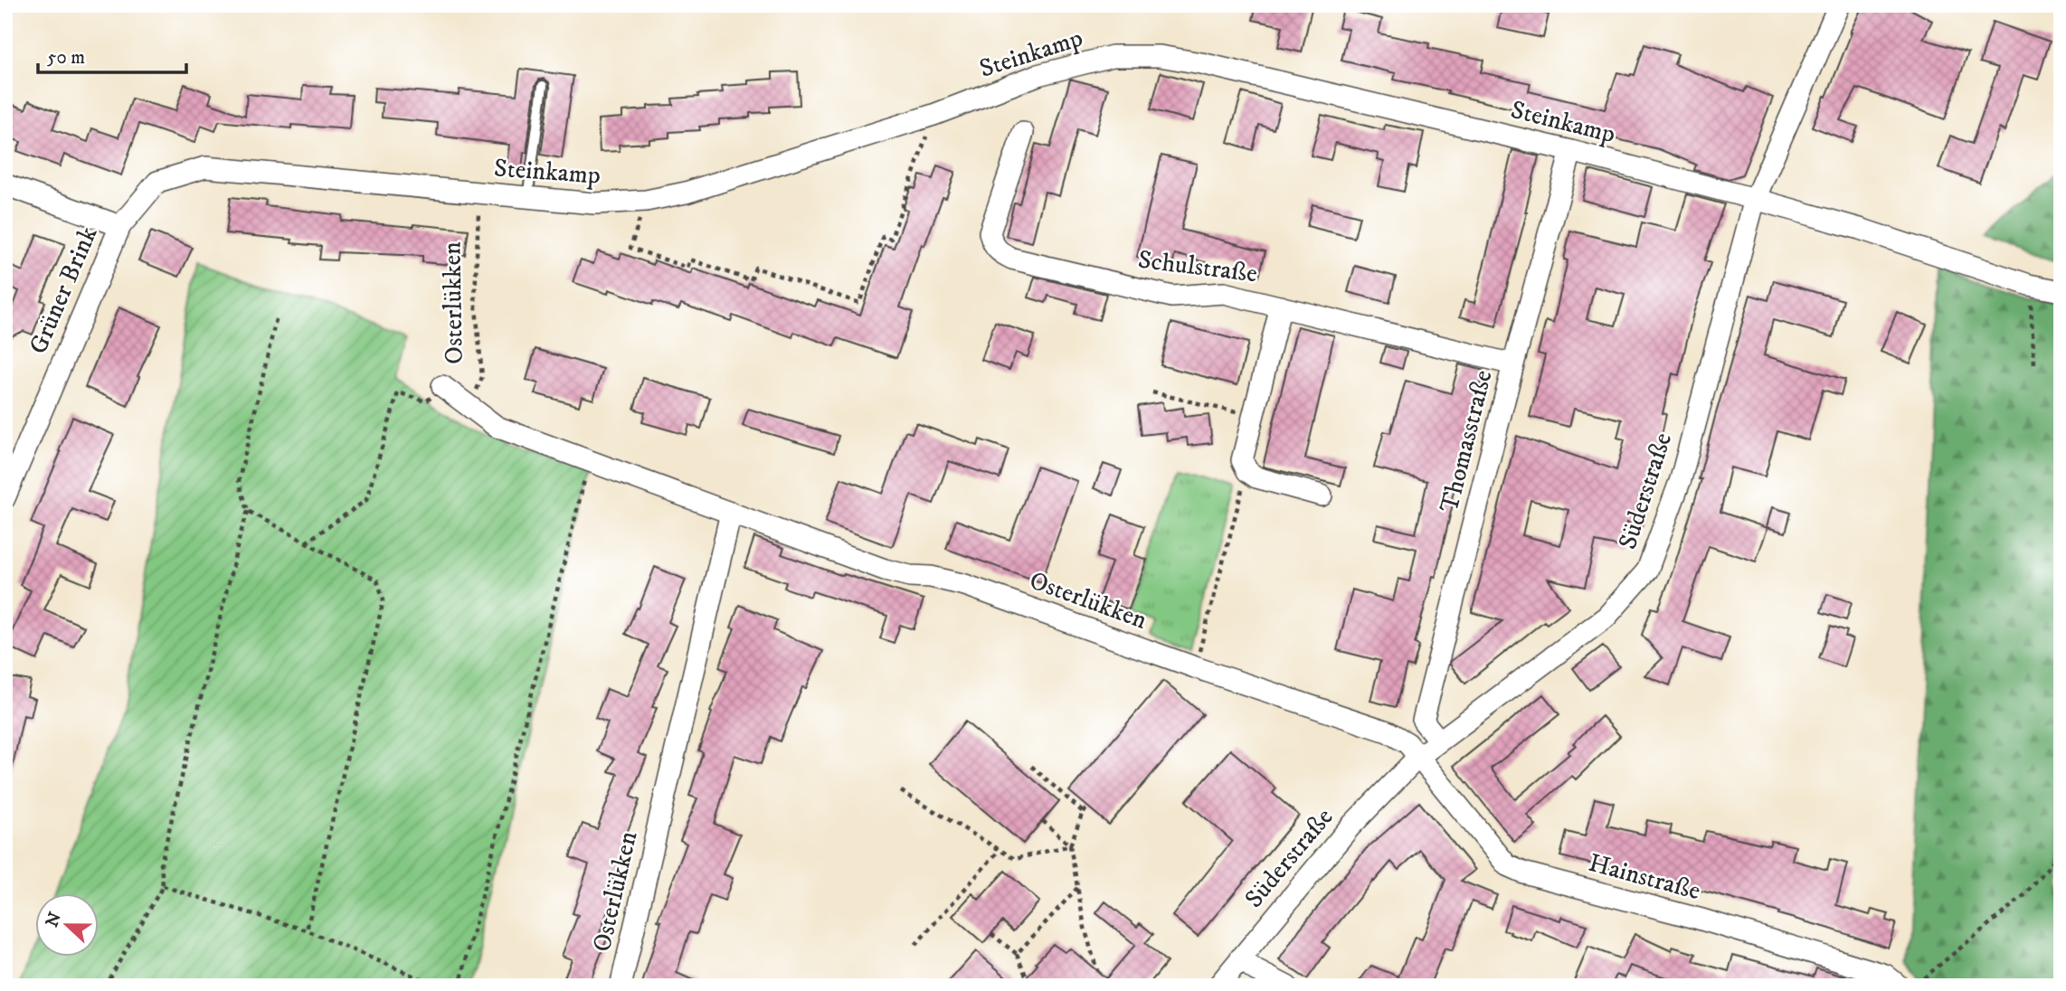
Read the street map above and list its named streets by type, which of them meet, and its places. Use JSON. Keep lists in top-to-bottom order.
{
  "streets": {
    "street": [
      "Steinkamp",
      "Schulstraße",
      "Grüner Brink",
      "Osterlükken",
      "Thomasstraße",
      "Süderstraße",
      "Hainstraße"
    ]
  },
  "crossings": [
    ["Steinkamp", "Grüner Brink"],
    ["Steinkamp", "Osterlükken"],
    ["Steinkamp", "Thomasstraße"],
    ["Steinkamp", "Süderstraße"],
    ["Schulstraße", "Thomasstraße"],
    ["Osterlükken", "Süderstraße"],
    ["Osterlükken", "Hainstraße"],
    ["Thomasstraße", "Süderstraße"],
    ["Süderstraße", "Hainstraße"]
  ],
  "scale_bar": "50 m",
  "north": "left"
}
